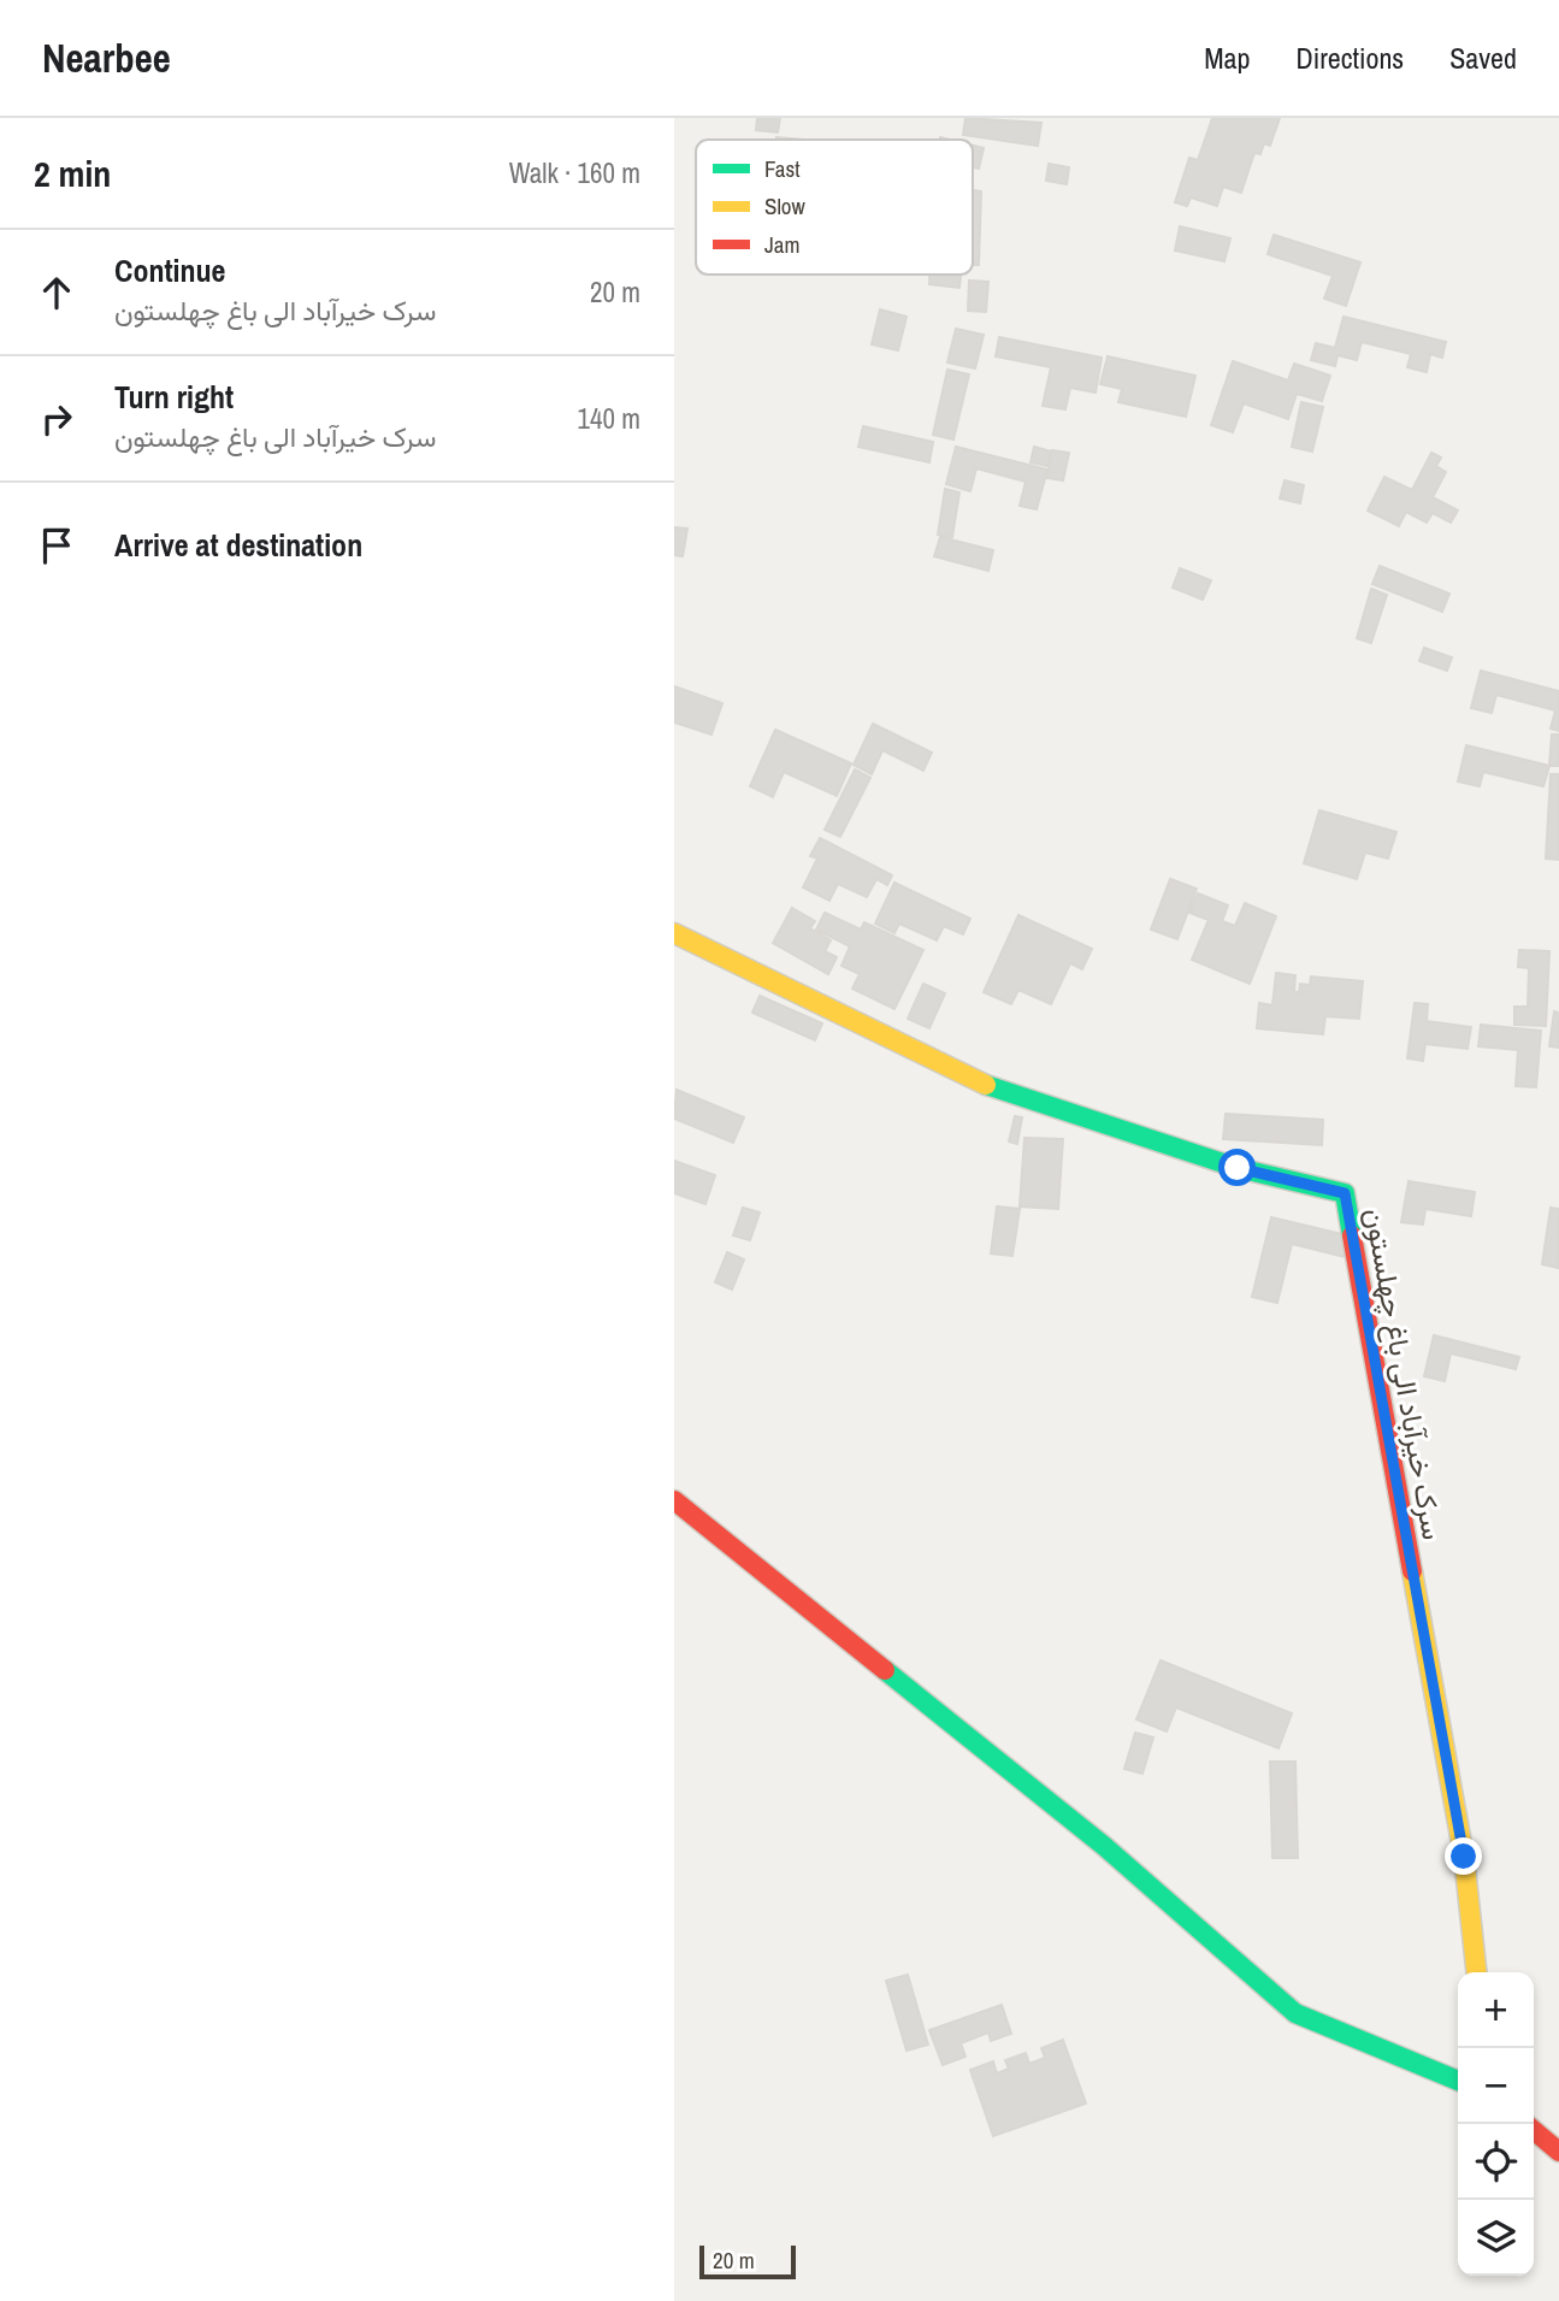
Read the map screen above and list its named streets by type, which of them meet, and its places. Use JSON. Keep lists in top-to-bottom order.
{
  "streets": {
    "street": ["سرک خیرآباد الی باغ چهلستون"]
  },
  "legend": ["Fast", "Slow", "Jam"],
  "scale_bar": "20 m",
  "page": {
    "header": "Nearbee",
    "nav": ["Map", "Directions", "Saved"],
    "heading": ["2 min", "Walk · 160 m"],
    "list": [
      ["Continue", "سرک خیرآباد الی باغ چهلستون", "20 m"],
      ["Turn right", "سرک خیرآباد الی باغ چهلستون", "140 m"],
      "Arrive at destination"
    ],
    "map_buttons": ["+", "−"],
    "scale": "20 m"
  }
}
